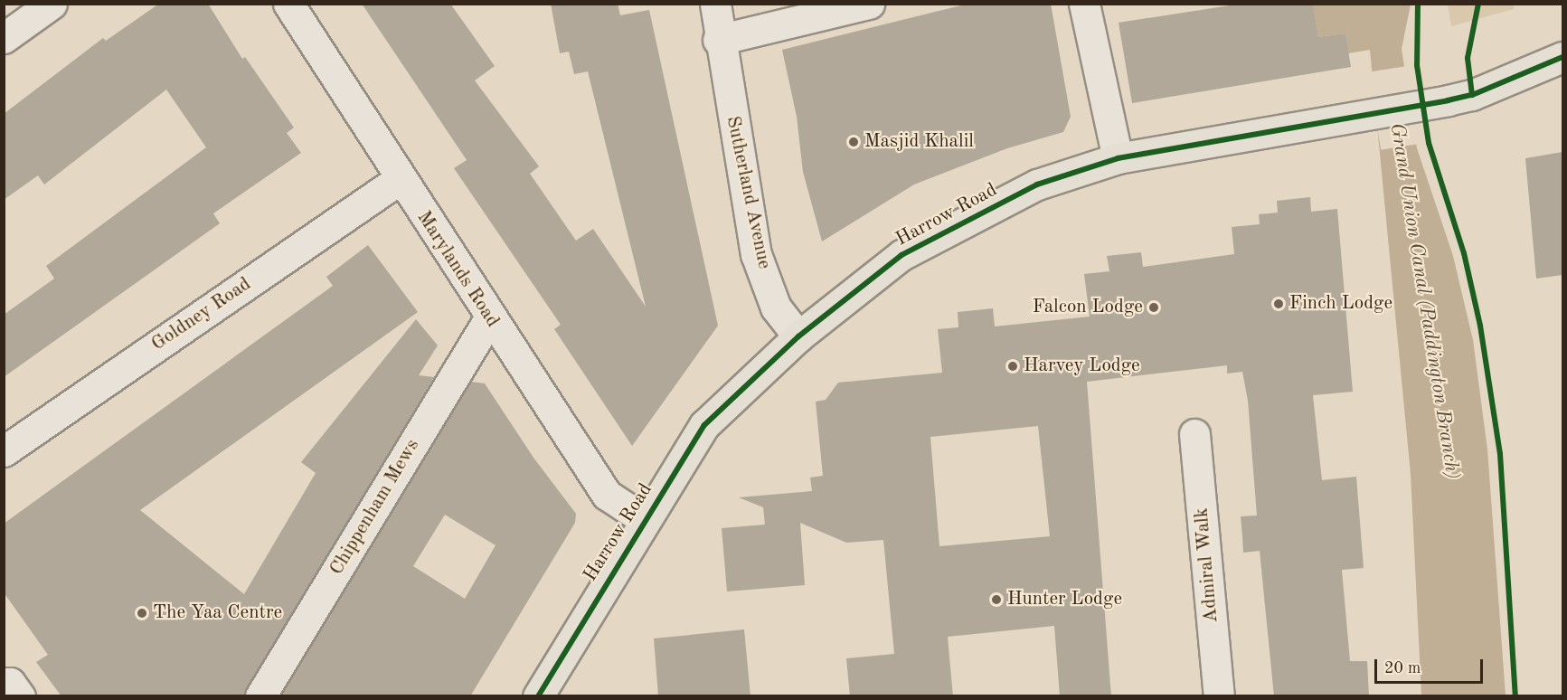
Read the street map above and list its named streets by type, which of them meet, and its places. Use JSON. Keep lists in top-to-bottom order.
{
  "streets": {
    "main road": ["Harrow Road"],
    "street": [
      "Sutherland Avenue",
      "Marylands Road",
      "Goldney Road",
      "Chippenham Mews",
      "Admiral Walk"
    ]
  },
  "crossings": [
    ["Sutherland Avenue", "Harrow Road"],
    ["Harrow Road", "Marylands Road"],
    ["Marylands Road", "Goldney Road"],
    ["Marylands Road", "Chippenham Mews"]
  ],
  "water": ["Grand Union Canal (Paddington Branch)"],
  "places": [
    "Masjid Khalil",
    "Finch Lodge",
    "Falcon Lodge",
    "Harvey Lodge",
    "Hunter Lodge",
    "The Yaa Centre"
  ],
  "scale_bar": "20 m"
}
